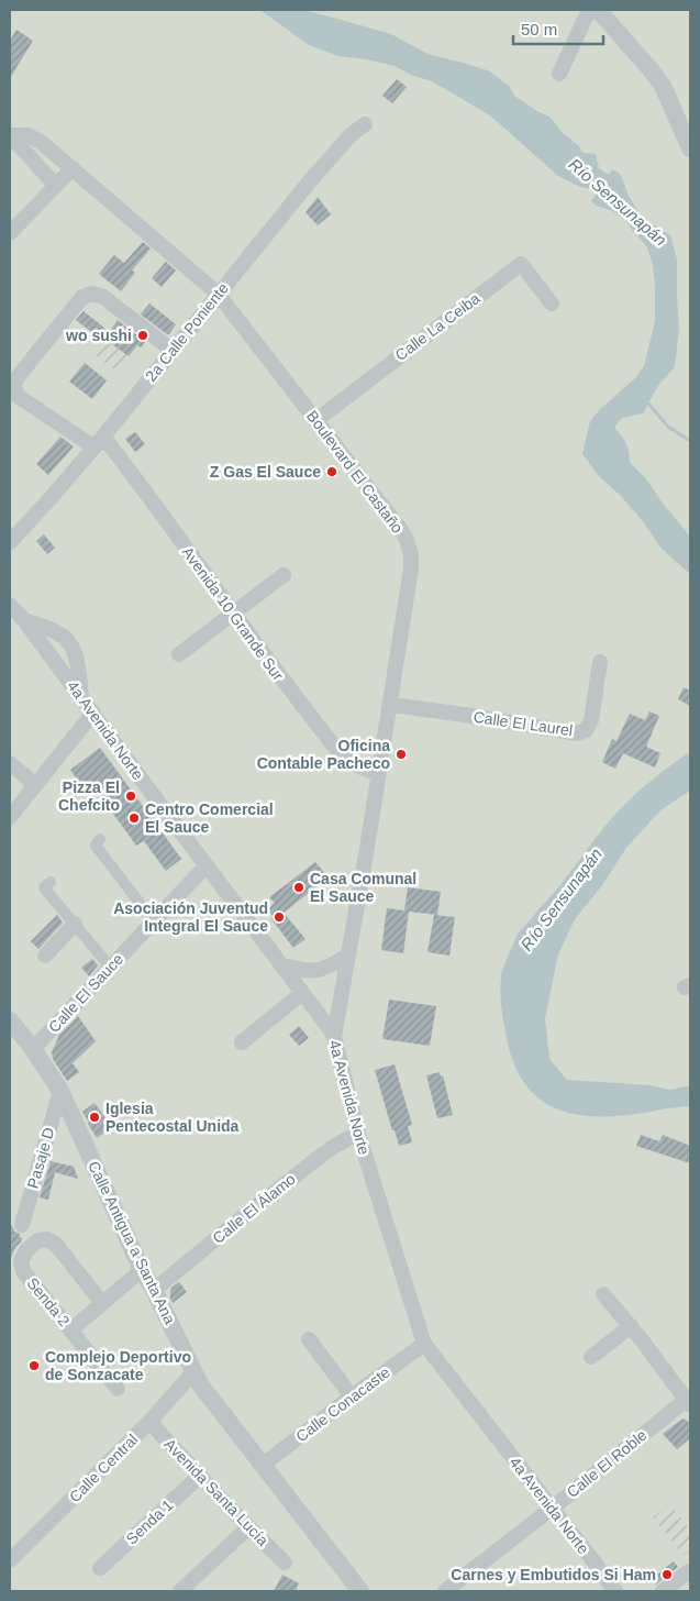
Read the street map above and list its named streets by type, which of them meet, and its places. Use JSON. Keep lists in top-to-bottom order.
{
  "streets": {
    "street": [
      "Calle La Ceiba",
      "2a Calle Poniente",
      "Boulevard El Castaño",
      "Avenida 10 Grande Sur",
      "Calle El Laurel",
      "4a Avenida Norte",
      "Calle El Sauce",
      "Pasaje D",
      "Calle El Álamo",
      "Calle Antigua a Santa Ana",
      "Senda 2",
      "Calle Conacaste",
      "Calle El Roble",
      "Calle Central",
      "Avenida Santa Lucía",
      "Senda 1"
    ]
  },
  "crossings": [
    ["Calle La Ceiba", "Boulevard El Castaño"],
    ["2a Calle Poniente", "Boulevard El Castaño"],
    ["2a Calle Poniente", "Avenida 10 Grande Sur"],
    ["Boulevard El Castaño", "Avenida 10 Grande Sur"],
    ["Boulevard El Castaño", "Calle El Laurel"],
    ["Boulevard El Castaño", "4a Avenida Norte"],
    ["4a Avenida Norte", "Calle El Sauce"],
    ["4a Avenida Norte", "Calle El Álamo"],
    ["4a Avenida Norte", "Calle Conacaste"],
    ["4a Avenida Norte", "Calle El Roble"],
    ["Calle El Sauce", "Calle Antigua a Santa Ana"],
    ["Pasaje D", "Calle Antigua a Santa Ana"],
    ["Pasaje D", "Senda 2"],
    ["Calle El Álamo", "Calle Antigua a Santa Ana"],
    ["Calle Antigua a Santa Ana", "Calle Conacaste"],
    ["Calle Antigua a Santa Ana", "Calle Central"],
    ["Calle Central", "Avenida Santa Lucía"],
    ["Avenida Santa Lucía", "Senda 1"]
  ],
  "water": ["Río Sensunapán"],
  "places": [
    "wo sushi",
    "Z Gas El Sauce",
    "Oficina Contable Pacheco",
    "Pizza El Chefcito",
    "Centro Comercial El Sauce",
    "Casa Comunal El Sauce",
    "Asociación Juventud Integral El Sauce",
    "Iglesia Pentecostal Unida",
    "Complejo Deportivo de Sonzacate",
    "Carnes y Embutidos Si Ham"
  ],
  "scale_bar": "50 m"
}
